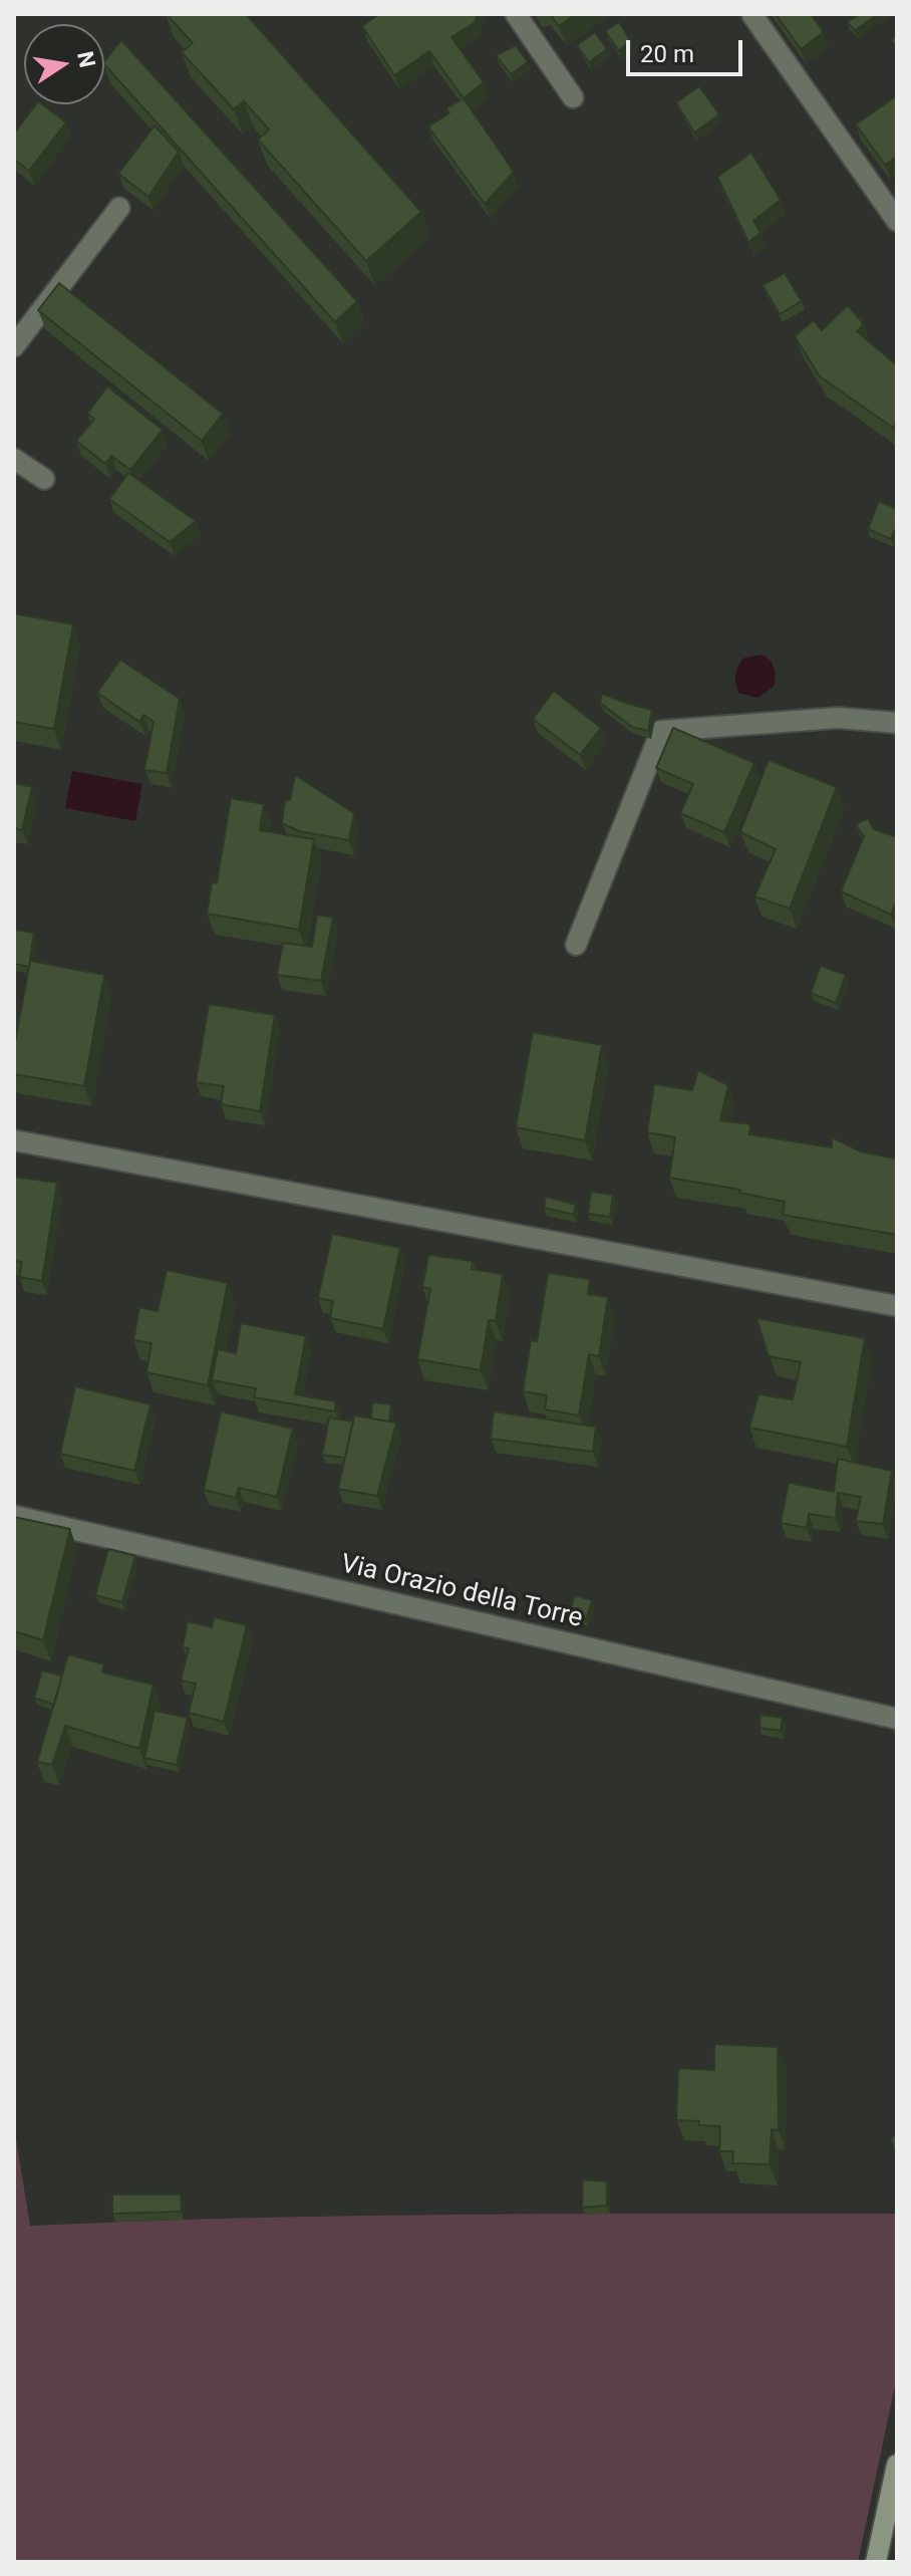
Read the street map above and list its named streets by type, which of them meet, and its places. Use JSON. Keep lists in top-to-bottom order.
{
  "streets": {
    "street": ["Via Orazio della Torre"]
  },
  "scale_bar": "20 m",
  "north": "right"
}
